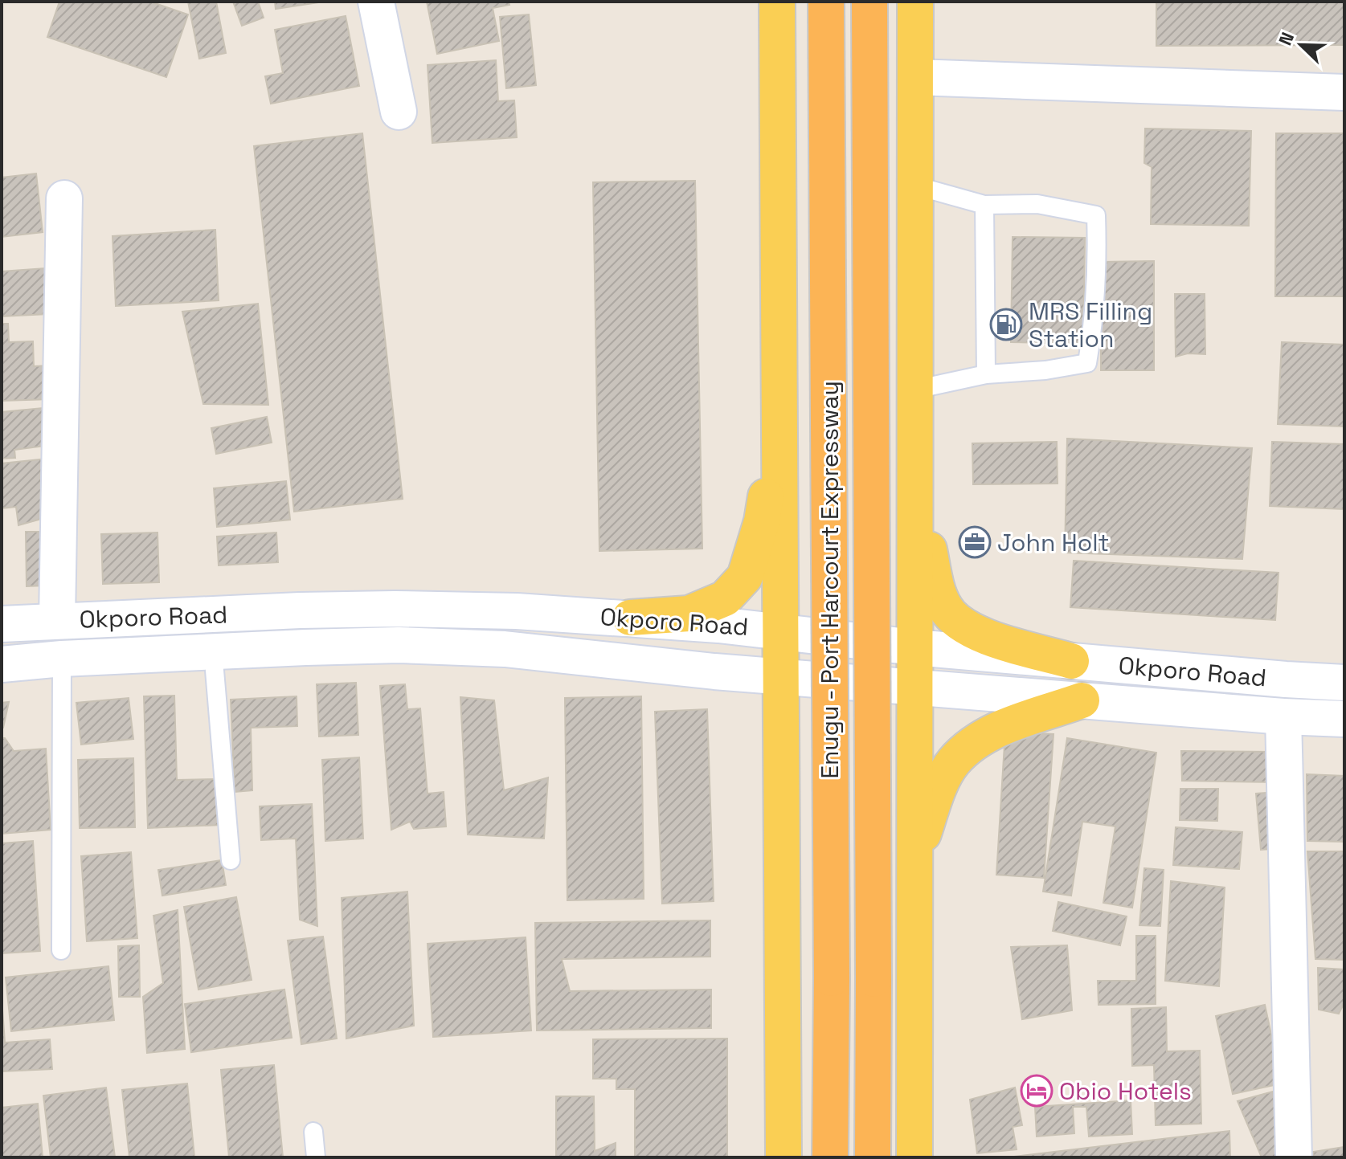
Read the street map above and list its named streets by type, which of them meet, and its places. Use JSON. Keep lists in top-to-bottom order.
{
  "streets": {
    "highway": ["Enugu - Port Harcourt Expressway"],
    "main road": ["Okporo Road"]
  },
  "places": {
    "fuel station": ["MRS Filling Station"],
    "office": ["John Holt"],
    "hotel": ["Obio Hotels"]
  },
  "north": "top left"
}
